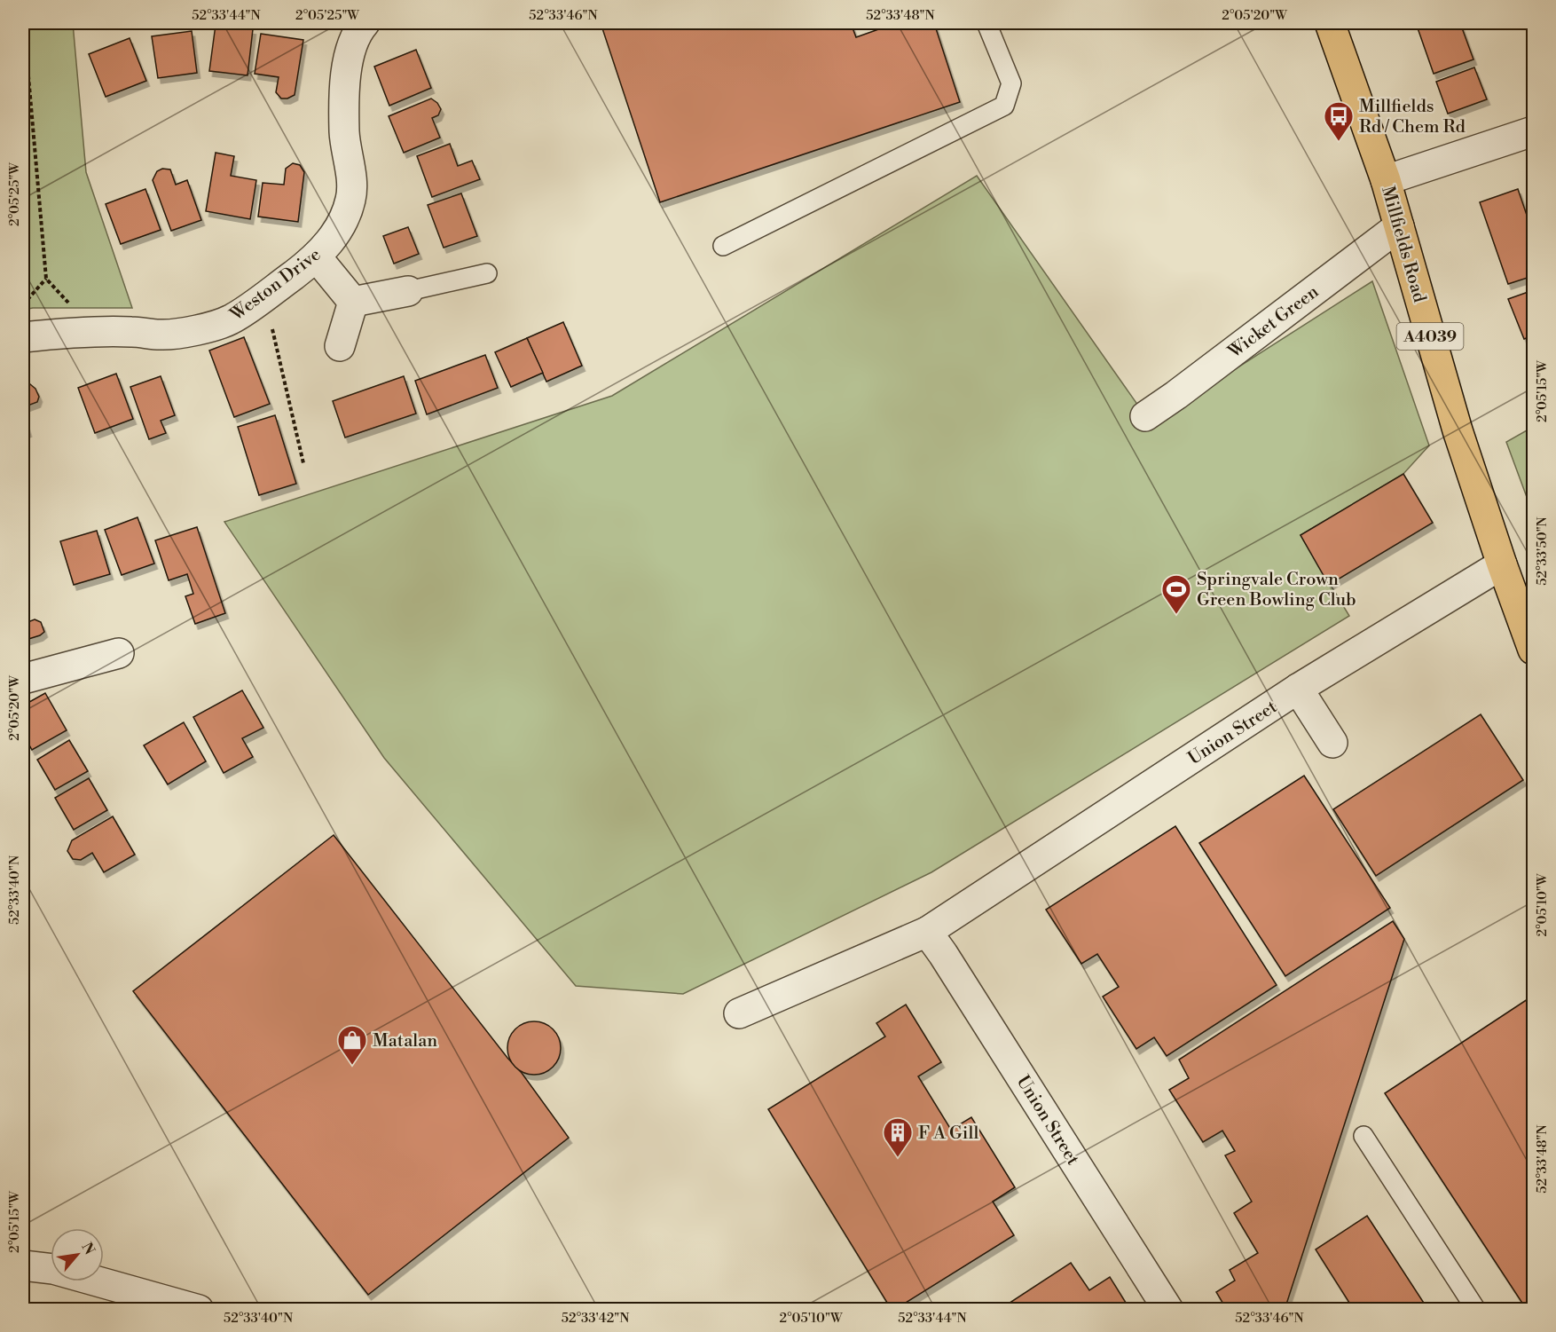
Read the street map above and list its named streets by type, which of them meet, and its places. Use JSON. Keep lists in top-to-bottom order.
{
  "streets": {
    "main road": ["Millfields Road", "A4039"],
    "street": ["Weston Drive", "Wicket Green", "Union Street"]
  },
  "crossings": [
    ["Millfields Road", "Wicket Green"],
    ["Millfields Road", "Union Street"]
  ],
  "places": {
    "bus stop": ["Millfields Rd / Chem Rd"],
    "sports": ["Springvale Crown Green Bowling Club"],
    "shop": ["Matalan"],
    "building": ["F A Gill"]
  },
  "north": "top right",
  "coordinates": [
    "52°33'44\"N",
    "2°05'25\"W",
    "52°33'46\"N",
    "52°33'48\"N",
    "2°05'20\"W",
    "2°05'15\"W",
    "52°33'50\"N",
    "52°33'40\"N",
    "2°05'10\"W",
    "52°33'42\"N"
  ]
}
